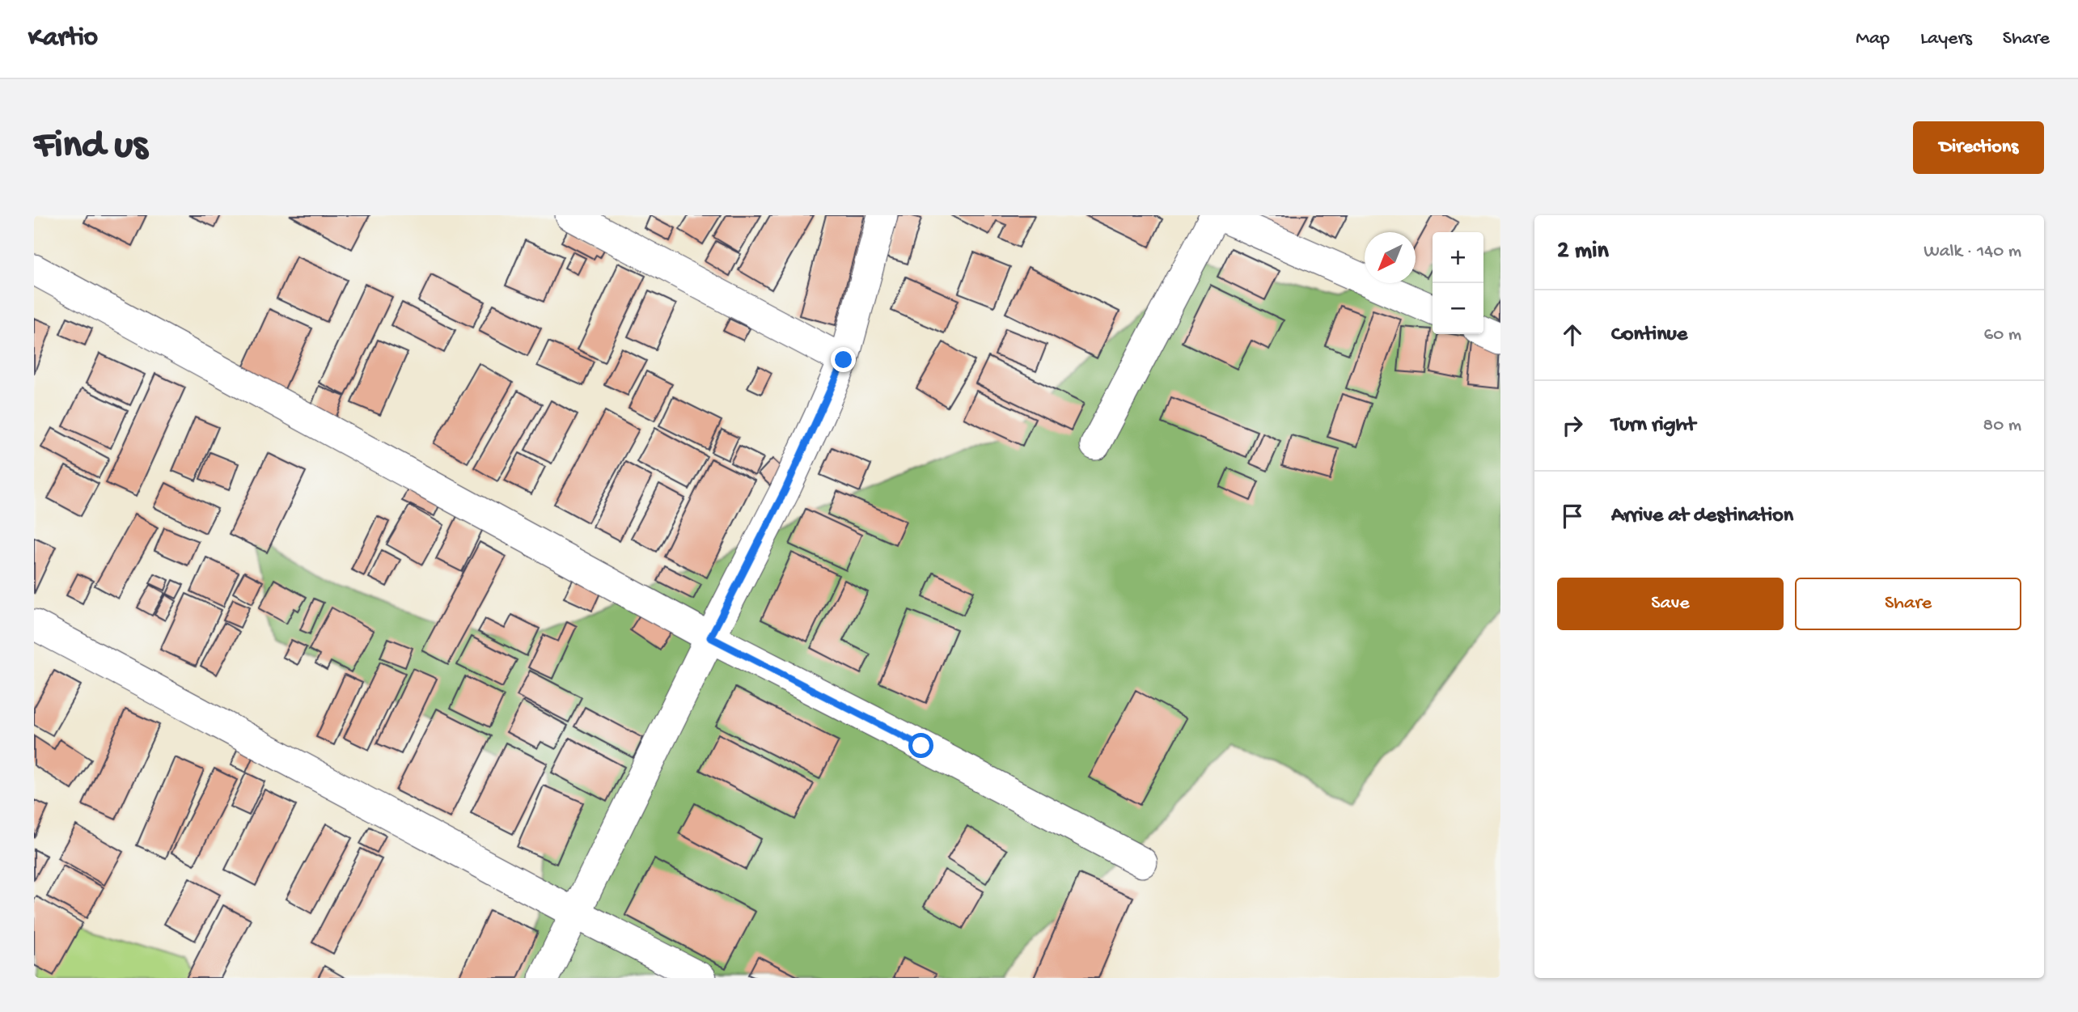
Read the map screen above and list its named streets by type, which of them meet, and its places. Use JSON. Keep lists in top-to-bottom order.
{
  "north": "bottom left",
  "page": {
    "header": "Kartio",
    "nav": ["Map", "Layers", "Share"],
    "buttons": [
      "Directions",
      ["Save", "Share"]
    ],
    "title": "Find us",
    "heading": ["2 min", "Walk · 140 m"],
    "map_buttons": ["+", "−"],
    "list": [
      ["Continue", "60 m"],
      ["Turn right", "80 m"],
      "Arrive at destination"
    ]
  }
}
